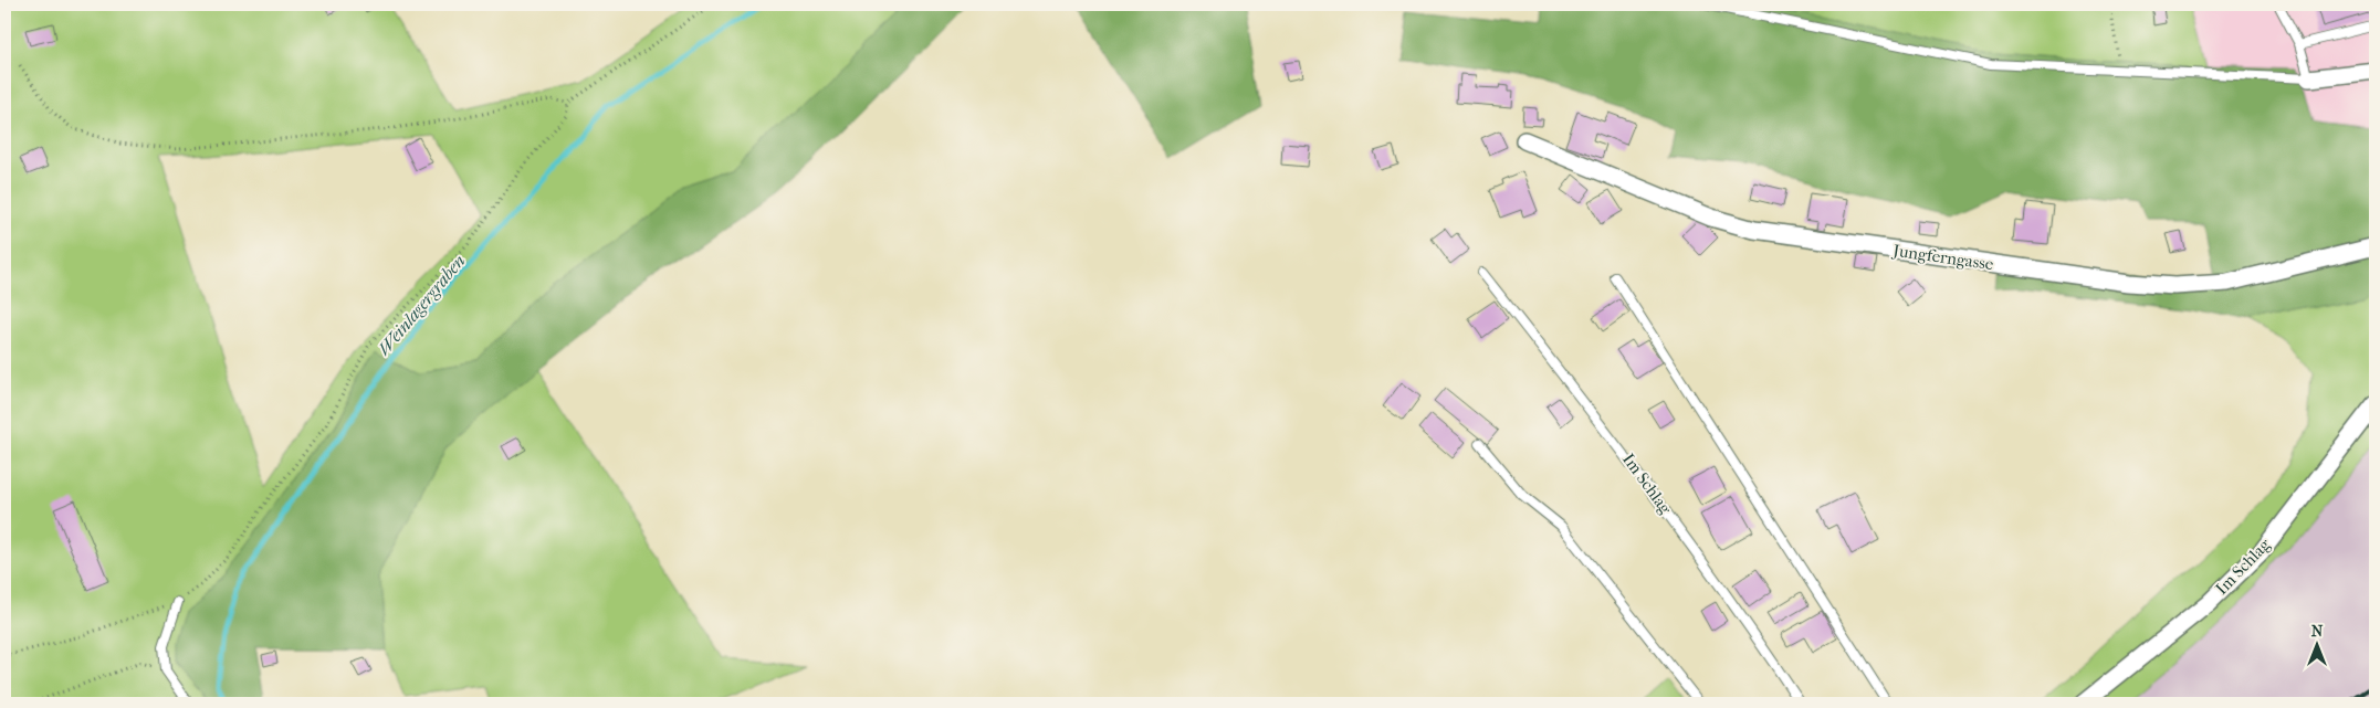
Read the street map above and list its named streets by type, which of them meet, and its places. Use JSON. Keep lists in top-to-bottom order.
{
  "streets": {
    "street": ["Jungferngasse", "Im Schlag"]
  },
  "water": ["Weinlagergraben"],
  "north": "top"
}
